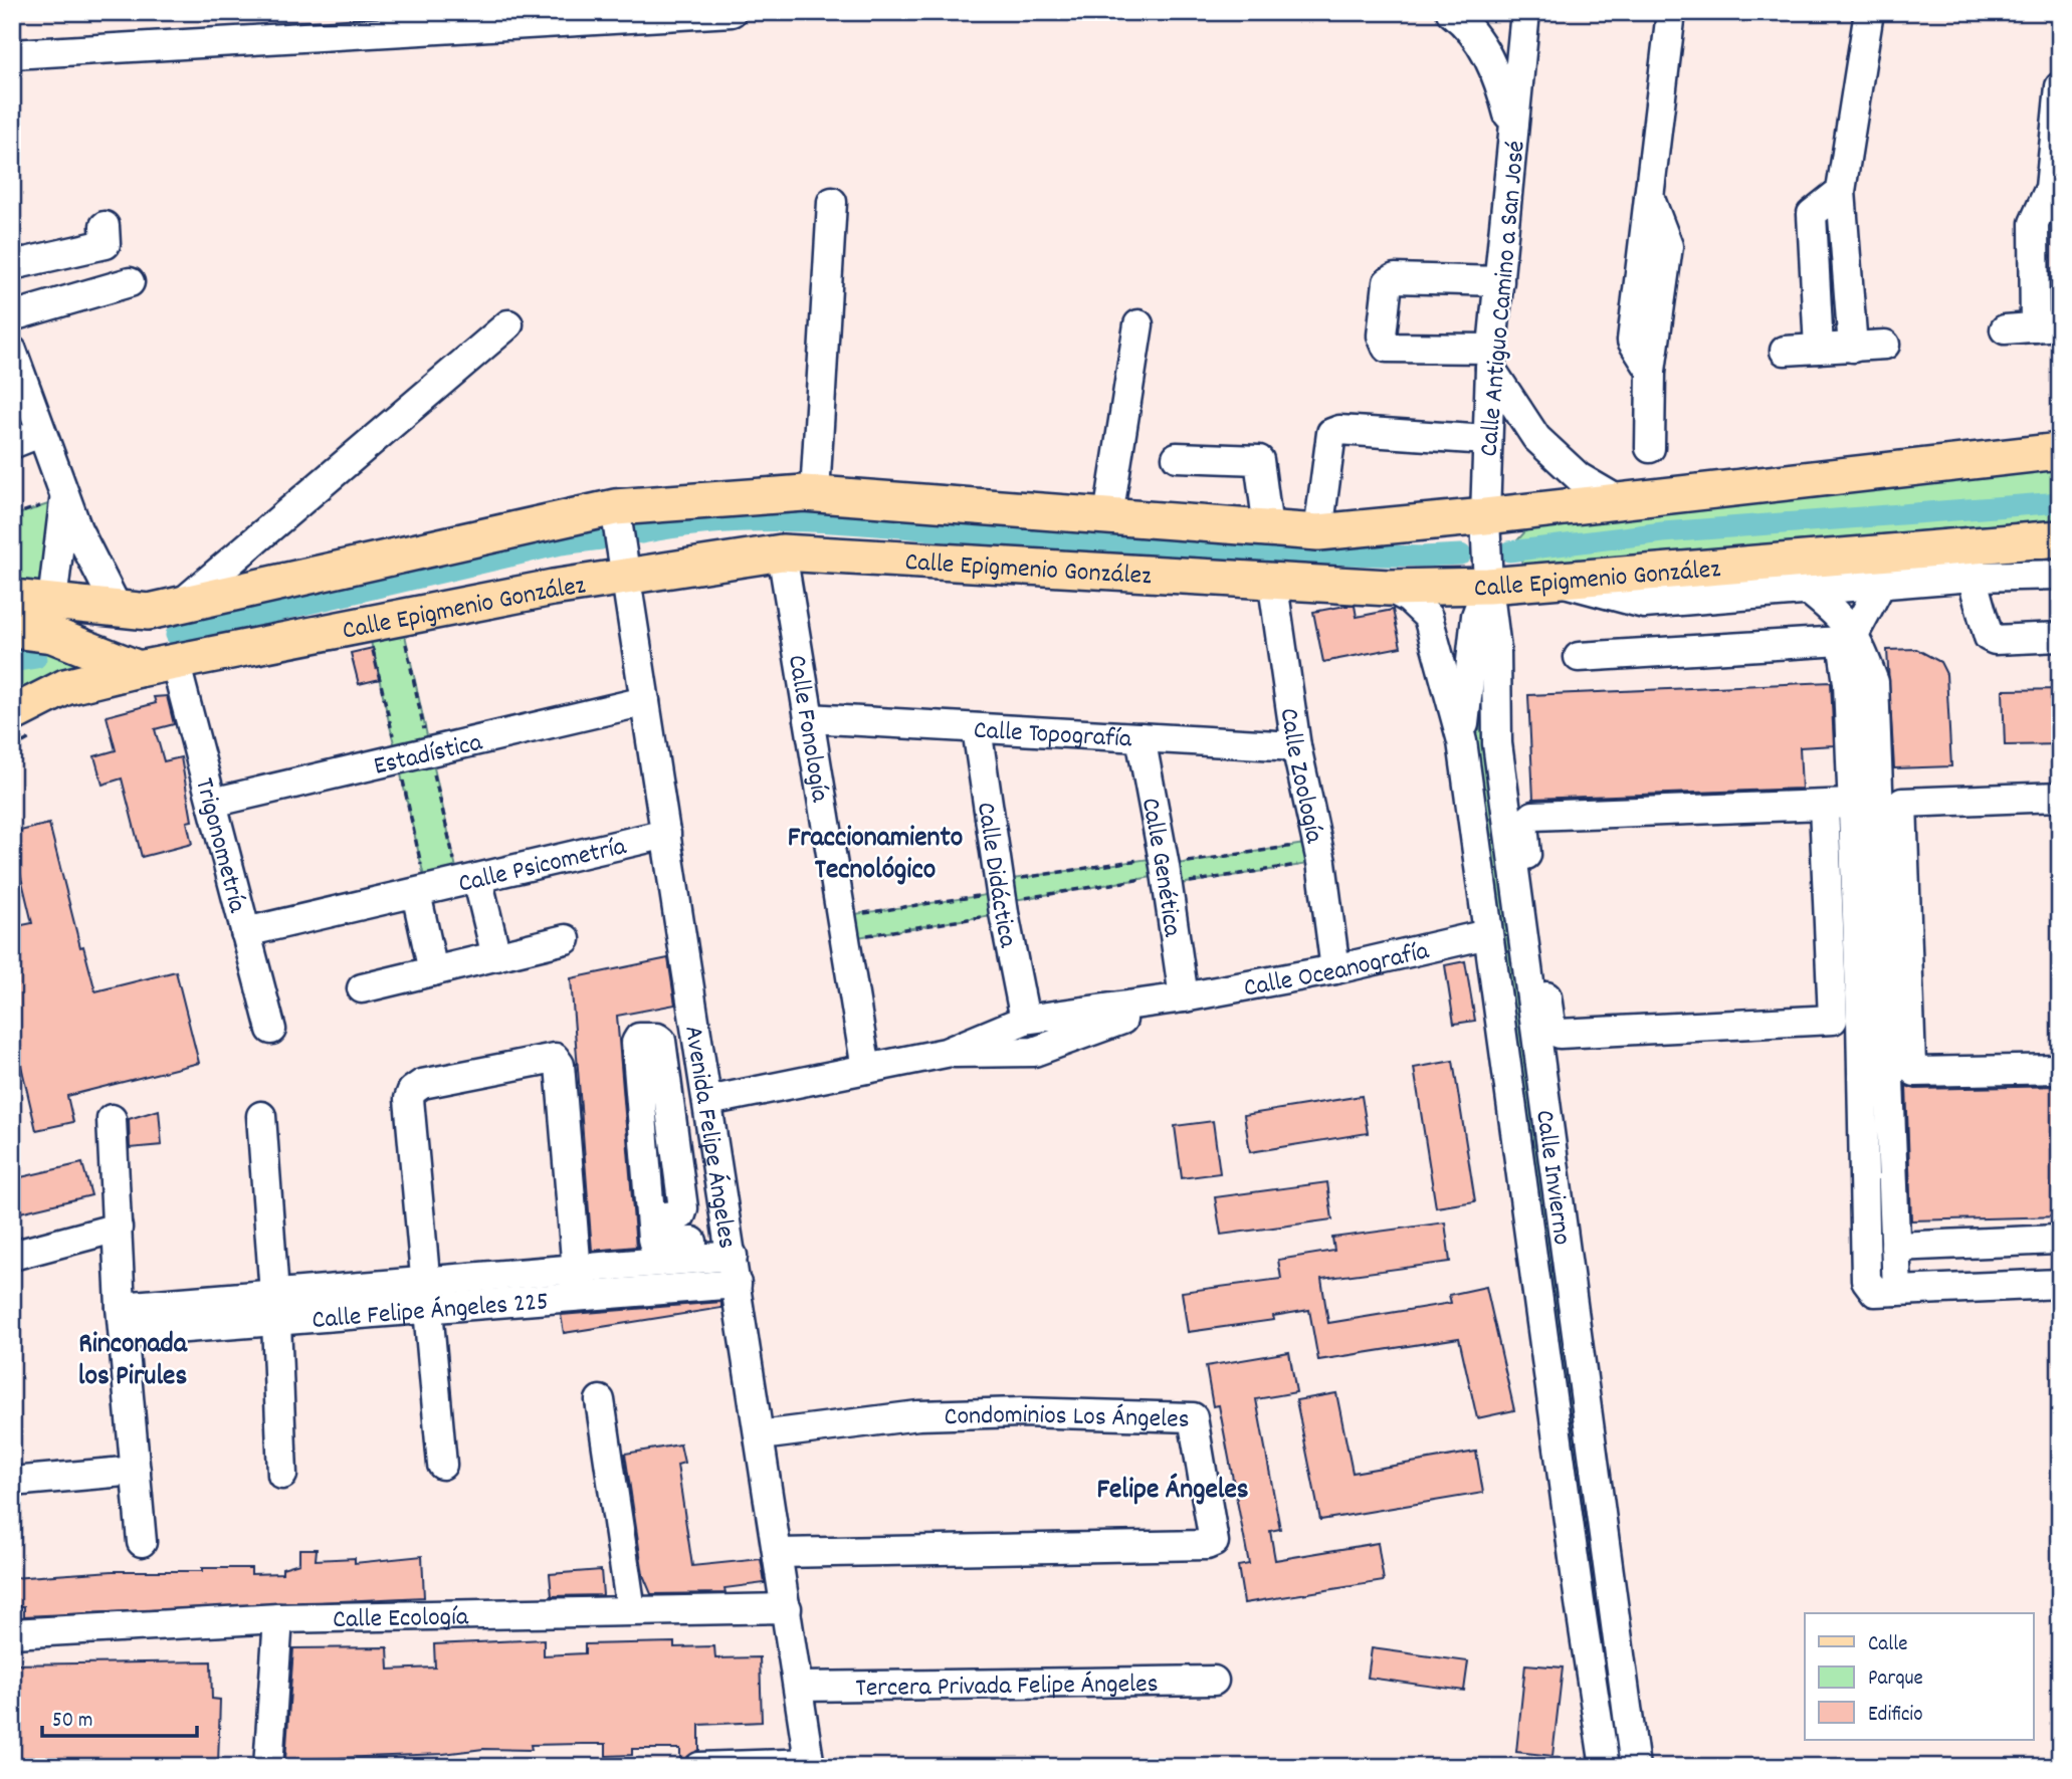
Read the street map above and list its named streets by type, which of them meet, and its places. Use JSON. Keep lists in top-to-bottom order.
{
  "streets": {
    "main road": ["Calle Epigmenio González"],
    "street": [
      "Calle Antiguo Camino a San José",
      "Calle Fonología",
      "Calle Topografía",
      "Estadística",
      "Calle Zoología",
      "Trigonometría",
      "Calle Psicometría",
      "Calle Genética",
      "Calle Didáctica",
      "Calle Oceanografía",
      "Avenida Felipe Ángeles",
      "Calle Invierno",
      "Calle Felipe Ángeles 225",
      "Condominios Los Ángeles",
      "Calle Ecología",
      "Tercera Privada Felipe Ángeles"
    ]
  },
  "crossings": [
    ["Calle Antiguo Camino a San José", "Calle Epigmenio González"],
    ["Calle Antiguo Camino a San José", "Calle Invierno"],
    ["Calle Epigmenio González", "Calle Fonología"],
    ["Calle Epigmenio González", "Calle Zoología"],
    ["Calle Epigmenio González", "Trigonometría"],
    ["Calle Epigmenio González", "Avenida Felipe Ángeles"],
    ["Calle Epigmenio González", "Calle Invierno"],
    ["Calle Fonología", "Calle Topografía"],
    ["Calle Fonología", "Calle Oceanografía"],
    ["Calle Topografía", "Calle Zoología"],
    ["Calle Topografía", "Calle Genética"],
    ["Calle Topografía", "Calle Didáctica"],
    ["Estadística", "Trigonometría"],
    ["Estadística", "Avenida Felipe Ángeles"],
    ["Calle Zoología", "Calle Oceanografía"],
    ["Trigonometría", "Calle Psicometría"],
    ["Calle Psicometría", "Avenida Felipe Ángeles"],
    ["Calle Genética", "Calle Oceanografía"],
    ["Calle Didáctica", "Calle Oceanografía"],
    ["Calle Oceanografía", "Avenida Felipe Ángeles"],
    ["Calle Oceanografía", "Calle Invierno"],
    ["Avenida Felipe Ángeles", "Calle Felipe Ángeles 225"],
    ["Avenida Felipe Ángeles", "Condominios Los Ángeles"],
    ["Avenida Felipe Ángeles", "Calle Ecología"],
    ["Avenida Felipe Ángeles", "Tercera Privada Felipe Ángeles"]
  ],
  "districts": ["Fraccionamiento Tecnológico", "Rinconada los Pirules", "Felipe Ángeles"],
  "legend": ["Calle", "Parque", "Edificio"],
  "scale_bar": "50 m"
}
